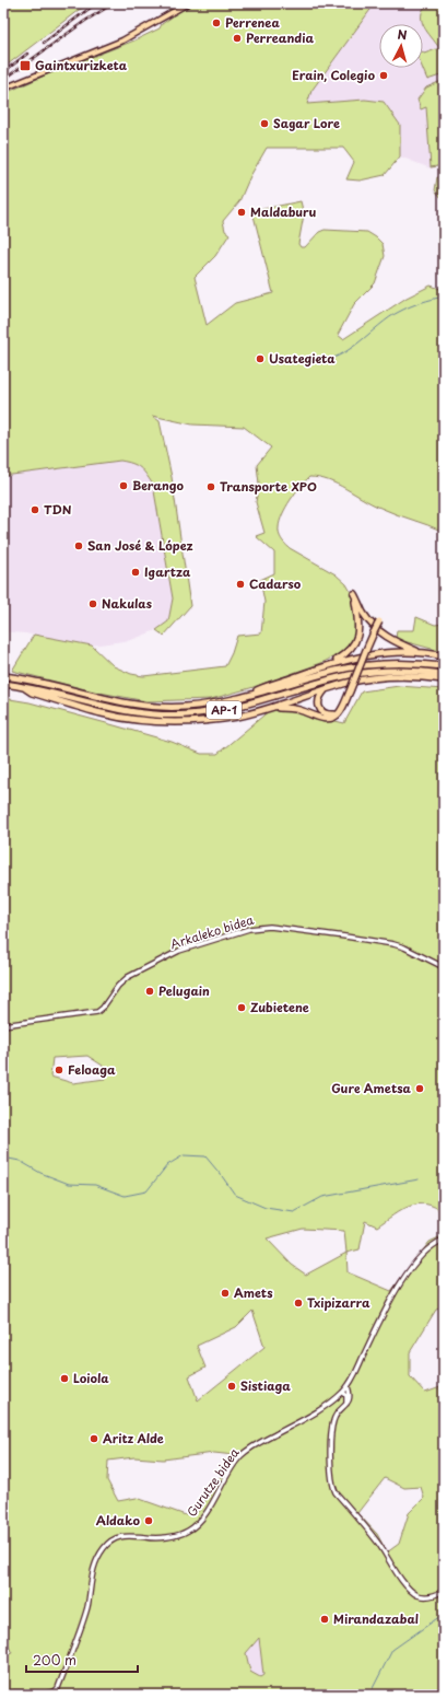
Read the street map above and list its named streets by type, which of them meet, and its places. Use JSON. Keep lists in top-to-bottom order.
{
  "streets": {
    "highway": ["AP-1"],
    "street": ["Arkaleko bidea", "Gurutze bidea"]
  },
  "places": {
    "other": [
      "Perrenea",
      "Perreandia",
      "Erain, Colegio",
      "Sagar Lore",
      "Maldaburu",
      "Usategieta",
      "Berango",
      "Transporte XPO",
      "TDN",
      "San José & López",
      "Igartza",
      "Cadarso",
      "Nakulas",
      "Pelugain",
      "Zubietene",
      "Feloaga",
      "Gure Ametsa",
      "Amets",
      "Txipizarra",
      "Loiola",
      "Sistiaga",
      "Aritz Alde",
      "Aldako",
      "Mirandazabal"
    ],
    "transit": ["Gaintxurizketa"]
  },
  "scale_bar": "200 m",
  "north": "top"
}
